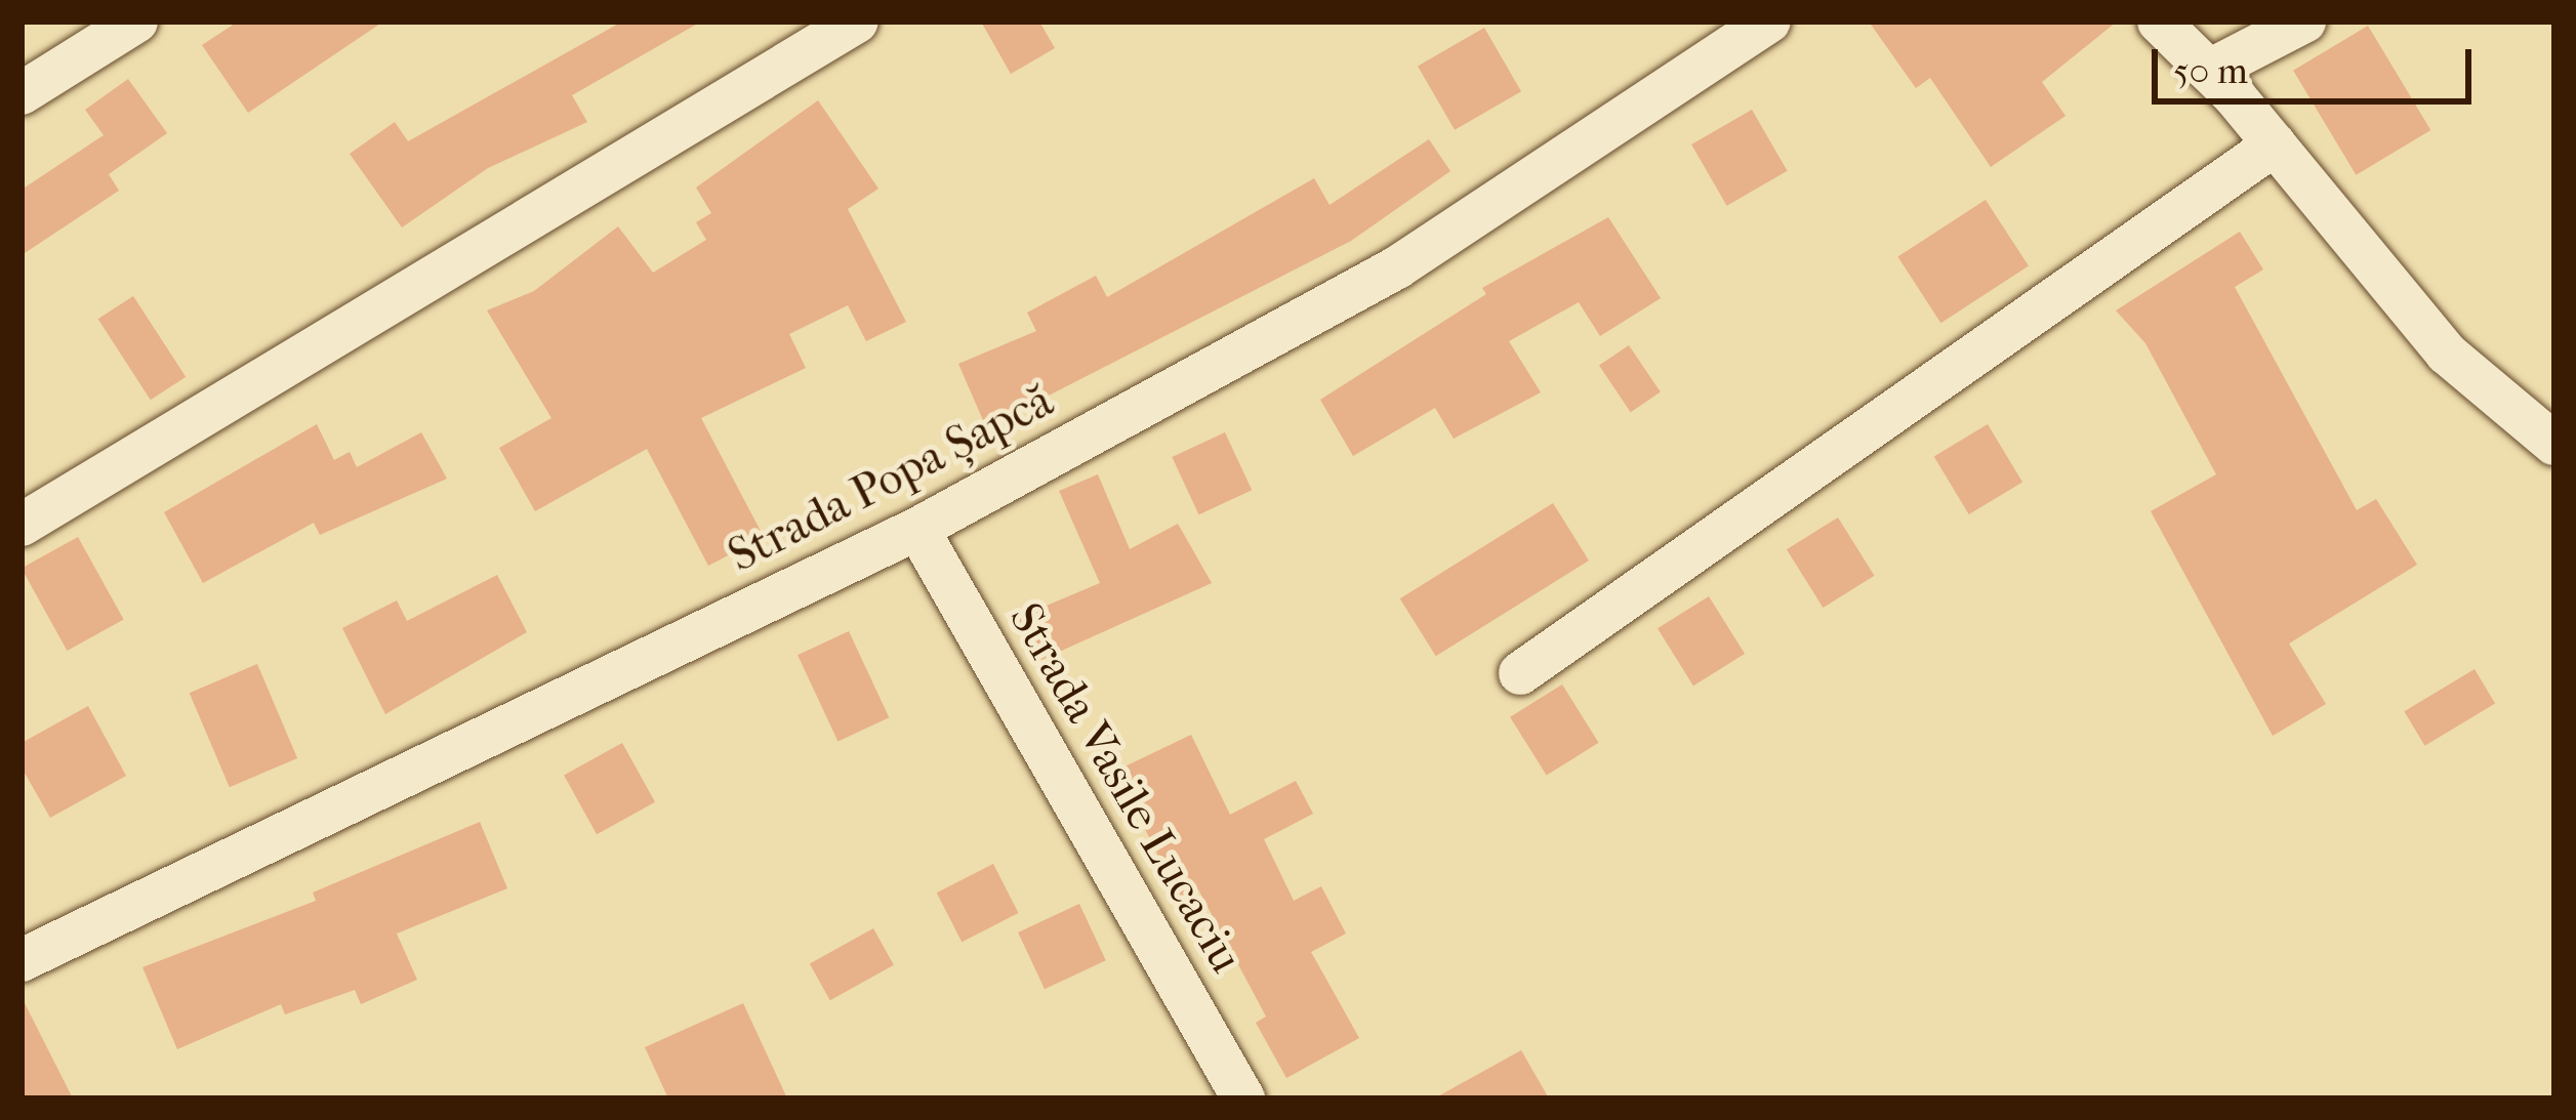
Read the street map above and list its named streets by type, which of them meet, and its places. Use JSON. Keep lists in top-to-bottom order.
{
  "streets": {
    "street": ["Strada Popa Șapcă", "Strada Vasile Lucaciu"]
  },
  "crossings": [
    ["Strada Popa Șapcă", "Strada Vasile Lucaciu"]
  ],
  "scale_bar": "50 m"
}
